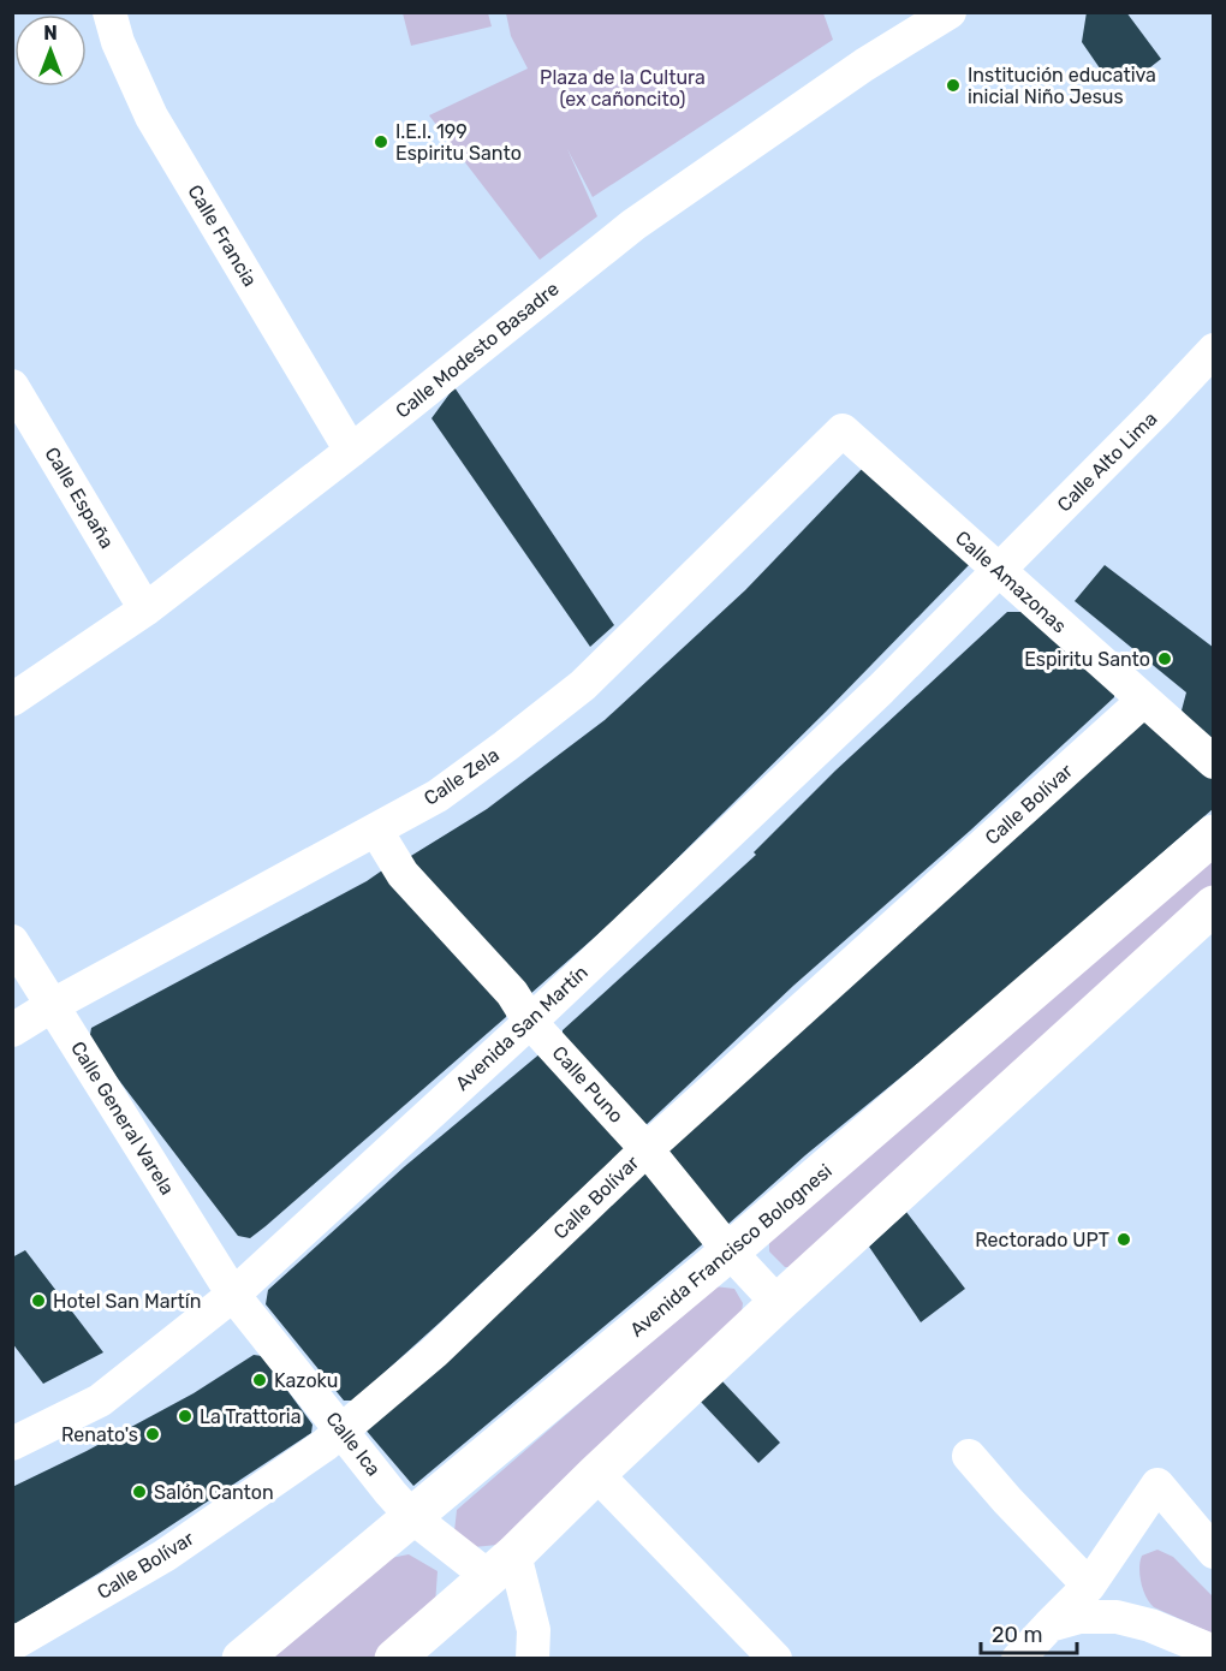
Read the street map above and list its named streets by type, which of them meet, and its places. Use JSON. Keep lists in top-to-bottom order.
{
  "streets": {
    "main road": ["Avenida Francisco Bolognesi"],
    "street": [
      "Calle Francia",
      "Calle Modesto Basadre",
      "Calle Alto Lima",
      "Calle España",
      "Calle Amazonas",
      "Calle Zela",
      "Calle Bolívar",
      "Avenida San Martín",
      "Calle Puno",
      "Calle General Varela",
      "Calle Ica"
    ]
  },
  "crossings": [
    ["Calle Francia", "Calle Modesto Basadre"],
    ["Calle Modesto Basadre", "Calle España"],
    ["Calle Alto Lima", "Calle Amazonas"],
    ["Calle Alto Lima", "Avenida San Martín"],
    ["Calle Amazonas", "Calle Zela"],
    ["Calle Amazonas", "Calle Bolívar"],
    ["Calle Amazonas", "Avenida San Martín"],
    ["Calle Zela", "Calle Puno"],
    ["Calle Zela", "Calle General Varela"],
    ["Calle Bolívar", "Calle Puno"],
    ["Calle Bolívar", "Calle Ica"],
    ["Avenida San Martín", "Calle Puno"],
    ["Avenida San Martín", "Calle General Varela"],
    ["Avenida San Martín", "Calle Ica"],
    ["Calle Puno", "Avenida Francisco Bolognesi"],
    ["Calle General Varela", "Calle Ica"],
    ["Avenida Francisco Bolognesi", "Calle Ica"]
  ],
  "parks": ["Plaza de la Cultura (ex cañoncito)"],
  "places": [
    "Institución educativa inicial Niño Jesus",
    "I.E.I. 199 Espiritu Santo",
    "Espiritu Santo",
    "Rectorado UPT",
    "Hotel San Martín",
    "Kazoku",
    "La Trattoria",
    "Renato's",
    "Salón Canton"
  ],
  "scale_bar": "20 m",
  "north": "top"
}
